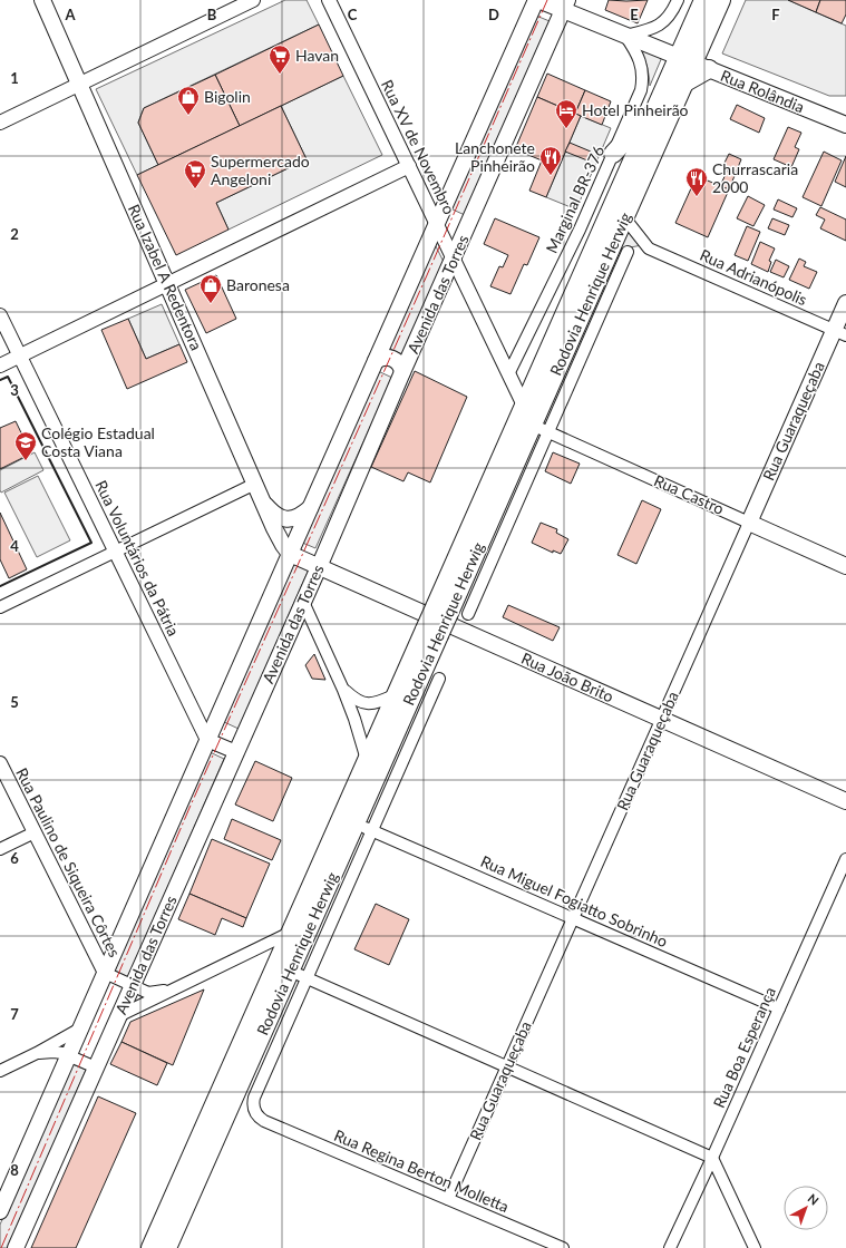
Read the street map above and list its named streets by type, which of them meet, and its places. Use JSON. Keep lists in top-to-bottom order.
{
  "streets": {
    "highway": ["Rodovia Henrique Herwig"],
    "main road": [
      "Rua Rolândia",
      "Rua Izabel A Redentora",
      "Avenida das Torres",
      "Rua Guaraqueçaba",
      "Rua Castro",
      "Rua João Brito"
    ],
    "street": [
      "Rua XV de Novembro",
      "Marginal BR-376",
      "Rua Adrianópolis",
      "Rua Voluntários da Pátria",
      "Rua Paulino de Siqueira Côrtes",
      "Rua Miguel Fogiatto Sobrinho",
      "Rua Boa Esperança",
      "Rua Regina Berton Molletta"
    ]
  },
  "crossings": [
    ["Rua Rolândia", "Marginal BR-376"],
    ["Rua Rolândia", "Avenida das Torres"],
    ["Rua Rolândia", "Rodovia Henrique Herwig"],
    ["Rua XV de Novembro", "Marginal BR-376"],
    ["Rua XV de Novembro", "Avenida das Torres"],
    ["Rua XV de Novembro", "Rodovia Henrique Herwig"],
    ["Rua Izabel A Redentora", "Avenida das Torres"],
    ["Rua Izabel A Redentora", "Rua João Brito"],
    ["Rua Adrianópolis", "Rodovia Henrique Herwig"],
    ["Rua Adrianópolis", "Rua Guaraqueçaba"],
    ["Avenida das Torres", "Rua Voluntários da Pátria"],
    ["Avenida das Torres", "Rua João Brito"],
    ["Avenida das Torres", "Rua Paulino de Siqueira Côrtes"],
    ["Rodovia Henrique Herwig", "Rua Castro"],
    ["Rodovia Henrique Herwig", "Rua Miguel Fogiatto Sobrinho"],
    ["Rua Guaraqueçaba", "Rua Castro"],
    ["Rua Guaraqueçaba", "Rua João Brito"],
    ["Rua Guaraqueçaba", "Rua Miguel Fogiatto Sobrinho"],
    ["Rua Guaraqueçaba", "Rua Regina Berton Molletta"],
    ["Rua Miguel Fogiatto Sobrinho", "Rua Boa Esperança"]
  ],
  "places": {
    "supermarket": ["Havan", "Supermercado Angeloni"],
    "shop": ["Bigolin", "Baronesa"],
    "hotel": ["Hotel Pinheirão"],
    "restaurant": ["Lanchonete Pinheirão", "Churrascaria 2000"],
    "school or university": ["Colégio Estadual Costa Viana"]
  },
  "north": "top right",
  "grid": {
    "columns": [
      "A",
      "B",
      "C",
      "D",
      "E",
      "F"
    ],
    "rows": [
      "1",
      "2",
      "3",
      "4",
      "5",
      "6",
      "7",
      "8"
    ]
  }
}
